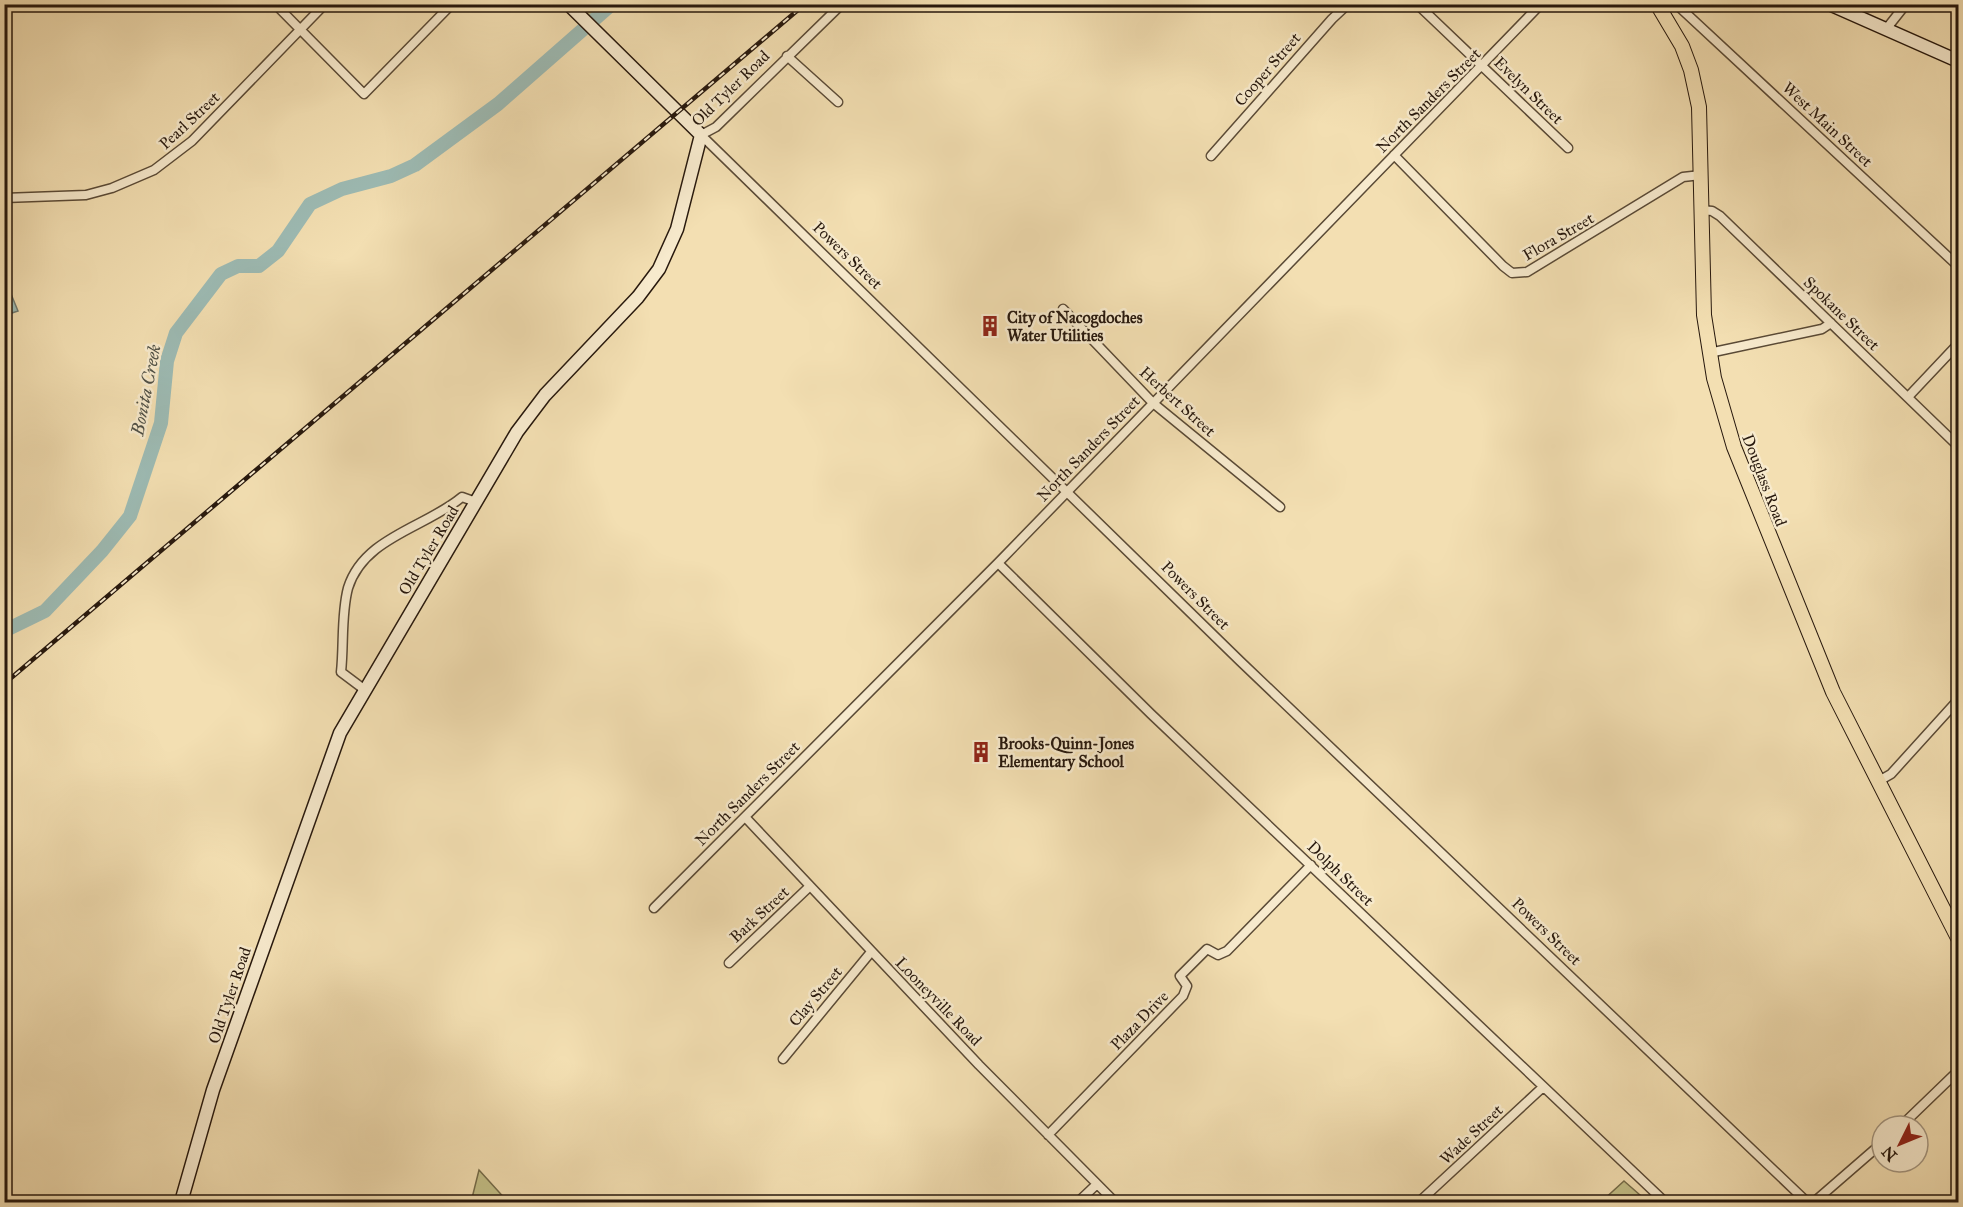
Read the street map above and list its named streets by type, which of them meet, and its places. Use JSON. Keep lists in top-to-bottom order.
{
  "streets": {
    "main road": ["Douglass Road"],
    "street": [
      "Cooper Street",
      "Old Tyler Road",
      "Evelyn Street",
      "North Sanders Street",
      "Pearl Street",
      "West Main Street",
      "Flora Street",
      "Powers Street",
      "Spokane Street",
      "Herbert Street",
      "Dolph Street",
      "Bark Street",
      "Clay Street",
      "Looneyville Road",
      "Plaza Drive",
      "Wade Street"
    ]
  },
  "crossings": [
    ["Old Tyler Road", "Powers Street"],
    ["Evelyn Street", "North Sanders Street"],
    ["North Sanders Street", "Flora Street"],
    ["North Sanders Street", "Powers Street"],
    ["North Sanders Street", "Herbert Street"],
    ["North Sanders Street", "Dolph Street"],
    ["North Sanders Street", "Looneyville Road"],
    ["Flora Street", "Douglass Road"],
    ["Spokane Street", "Douglass Road"],
    ["Dolph Street", "Plaza Drive"],
    ["Dolph Street", "Wade Street"],
    ["Bark Street", "Looneyville Road"],
    ["Clay Street", "Looneyville Road"],
    ["Looneyville Road", "Plaza Drive"]
  ],
  "water": ["Bonita Creek"],
  "places": {
    "building": ["City of Nacogdoches Water Utilities", "Brooks-Quinn-Jones Elementary School"]
  },
  "north": "bottom left"
}
